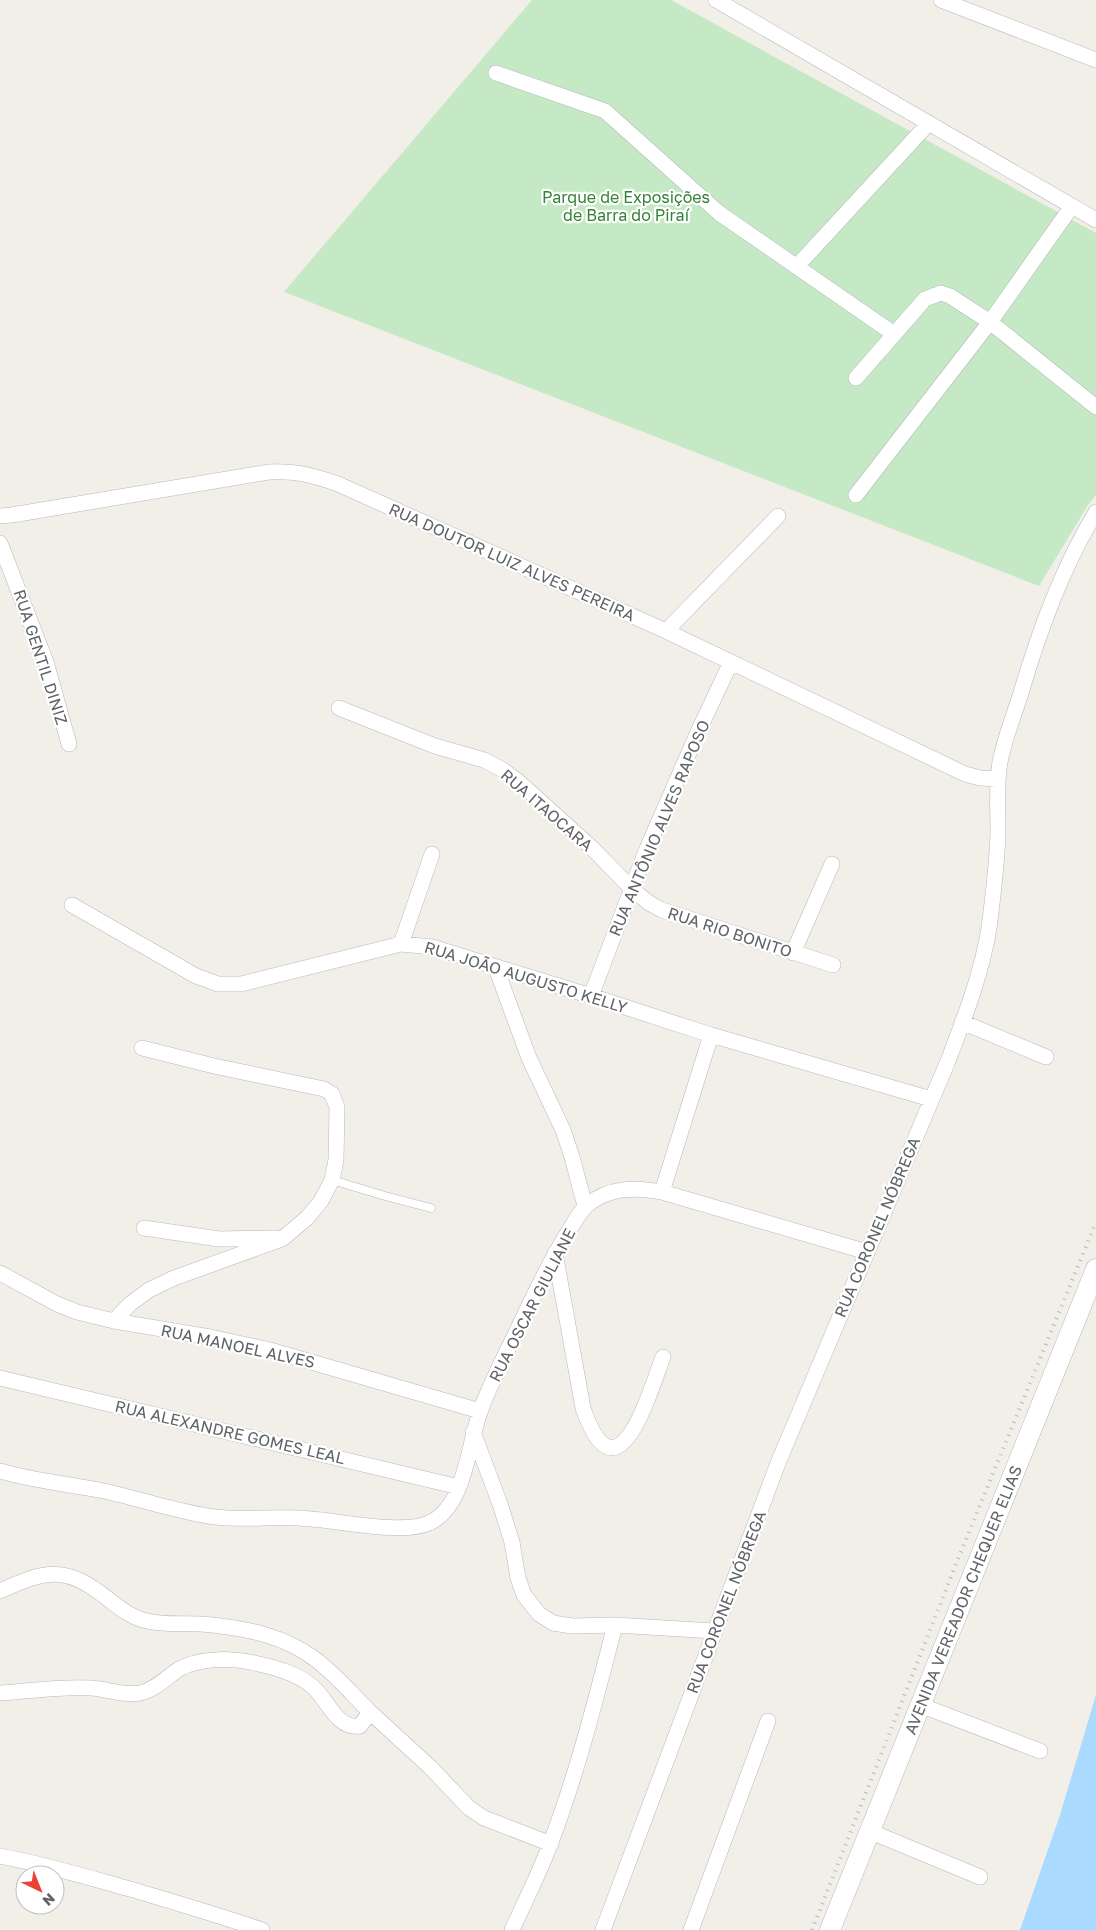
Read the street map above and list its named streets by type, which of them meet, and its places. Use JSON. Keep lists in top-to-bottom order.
{
  "streets": {
    "main road": ["AVENIDA VEREADOR CHEQUER ELIAS"],
    "street": [
      "RUA DOUTOR LUIZ ALVES PEREIRA",
      "RUA GENTIL DINIZ",
      "RUA ITAOCARA",
      "RUA ANTÔNIO ALVES RAPOSO",
      "RUA RIO BONITO",
      "RUA JOÃO AUGUSTO KELLY",
      "RUA CORONEL NÓBREGA",
      "RUA OSCAR GIULIANE",
      "RUA MANOEL ALVES",
      "RUA ALEXANDRE GOMES LEAL"
    ]
  },
  "crossings": [
    ["RUA DOUTOR LUIZ ALVES PEREIRA", "RUA ANTÔNIO ALVES RAPOSO"],
    ["RUA DOUTOR LUIZ ALVES PEREIRA", "RUA CORONEL NÓBREGA"],
    ["RUA ITAOCARA", "RUA ANTÔNIO ALVES RAPOSO"],
    ["RUA ITAOCARA", "RUA RIO BONITO"],
    ["RUA ANTÔNIO ALVES RAPOSO", "RUA RIO BONITO"],
    ["RUA ANTÔNIO ALVES RAPOSO", "RUA JOÃO AUGUSTO KELLY"],
    ["RUA JOÃO AUGUSTO KELLY", "RUA CORONEL NÓBREGA"],
    ["RUA CORONEL NÓBREGA", "RUA OSCAR GIULIANE"],
    ["RUA OSCAR GIULIANE", "RUA MANOEL ALVES"],
    ["RUA OSCAR GIULIANE", "RUA ALEXANDRE GOMES LEAL"]
  ],
  "parks": ["Parque de Exposições de Barra do Piraí"],
  "north": "bottom right"
}
